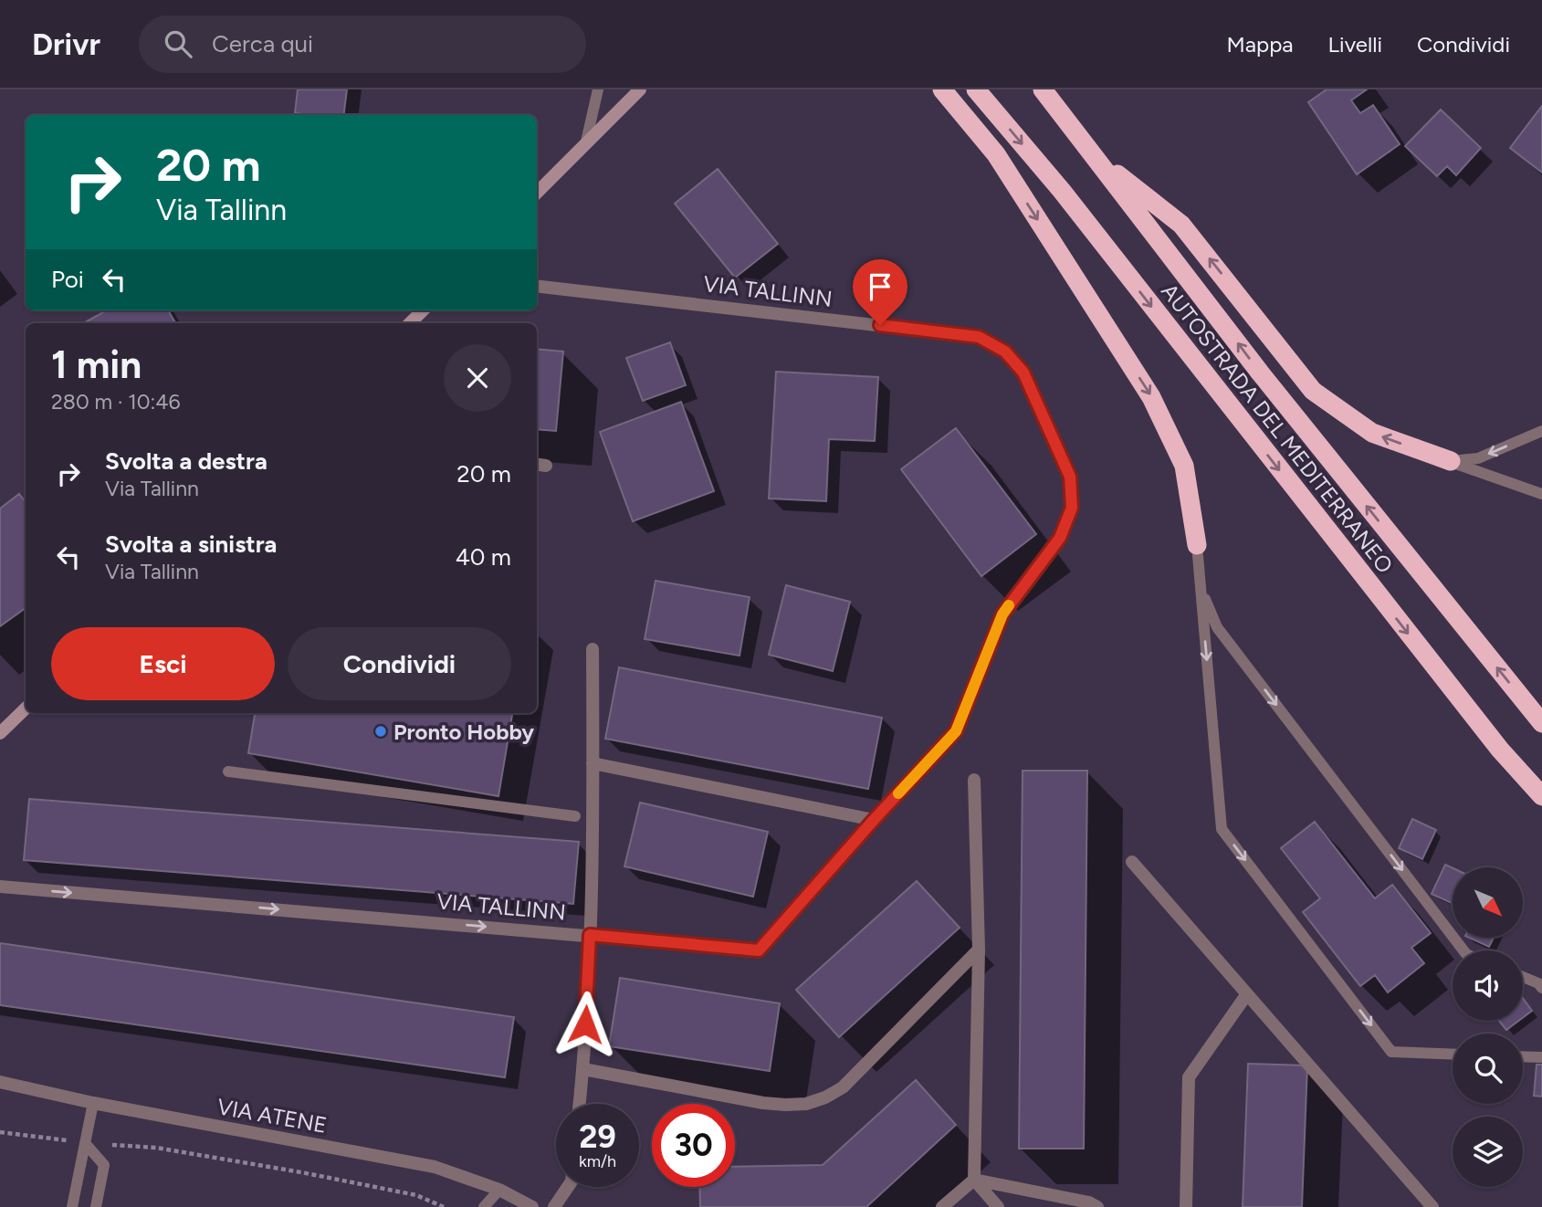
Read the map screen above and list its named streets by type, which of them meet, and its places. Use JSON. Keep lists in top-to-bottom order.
{
  "streets": {
    "highway": ["AUTOSTRADA DEL MEDITERRANEO"],
    "street": ["VIA TALLINN", "VIA ATENE"]
  },
  "places": ["Pronto Hobby"],
  "north": "bottom right",
  "page": {
    "header": "Drivr",
    "search": "Cerca qui",
    "nav": ["Mappa", "Livelli", "Condividi"],
    "turn": ["20 m", "Via Tallinn"],
    "then": "Poi",
    "heading": ["1 min", "280 m · 10:46"],
    "list": [
      {
        "name": "Svolta a destra",
        "note": "Via Tallinn",
        "value": "20 m"
      },
      {
        "name": "Svolta a sinistra",
        "note": "Via Tallinn",
        "value": "40 m"
      }
    ],
    "buttons": ["Esci", "Condividi"],
    "speed": "29 km/h",
    "limit": "30"
  }
}
